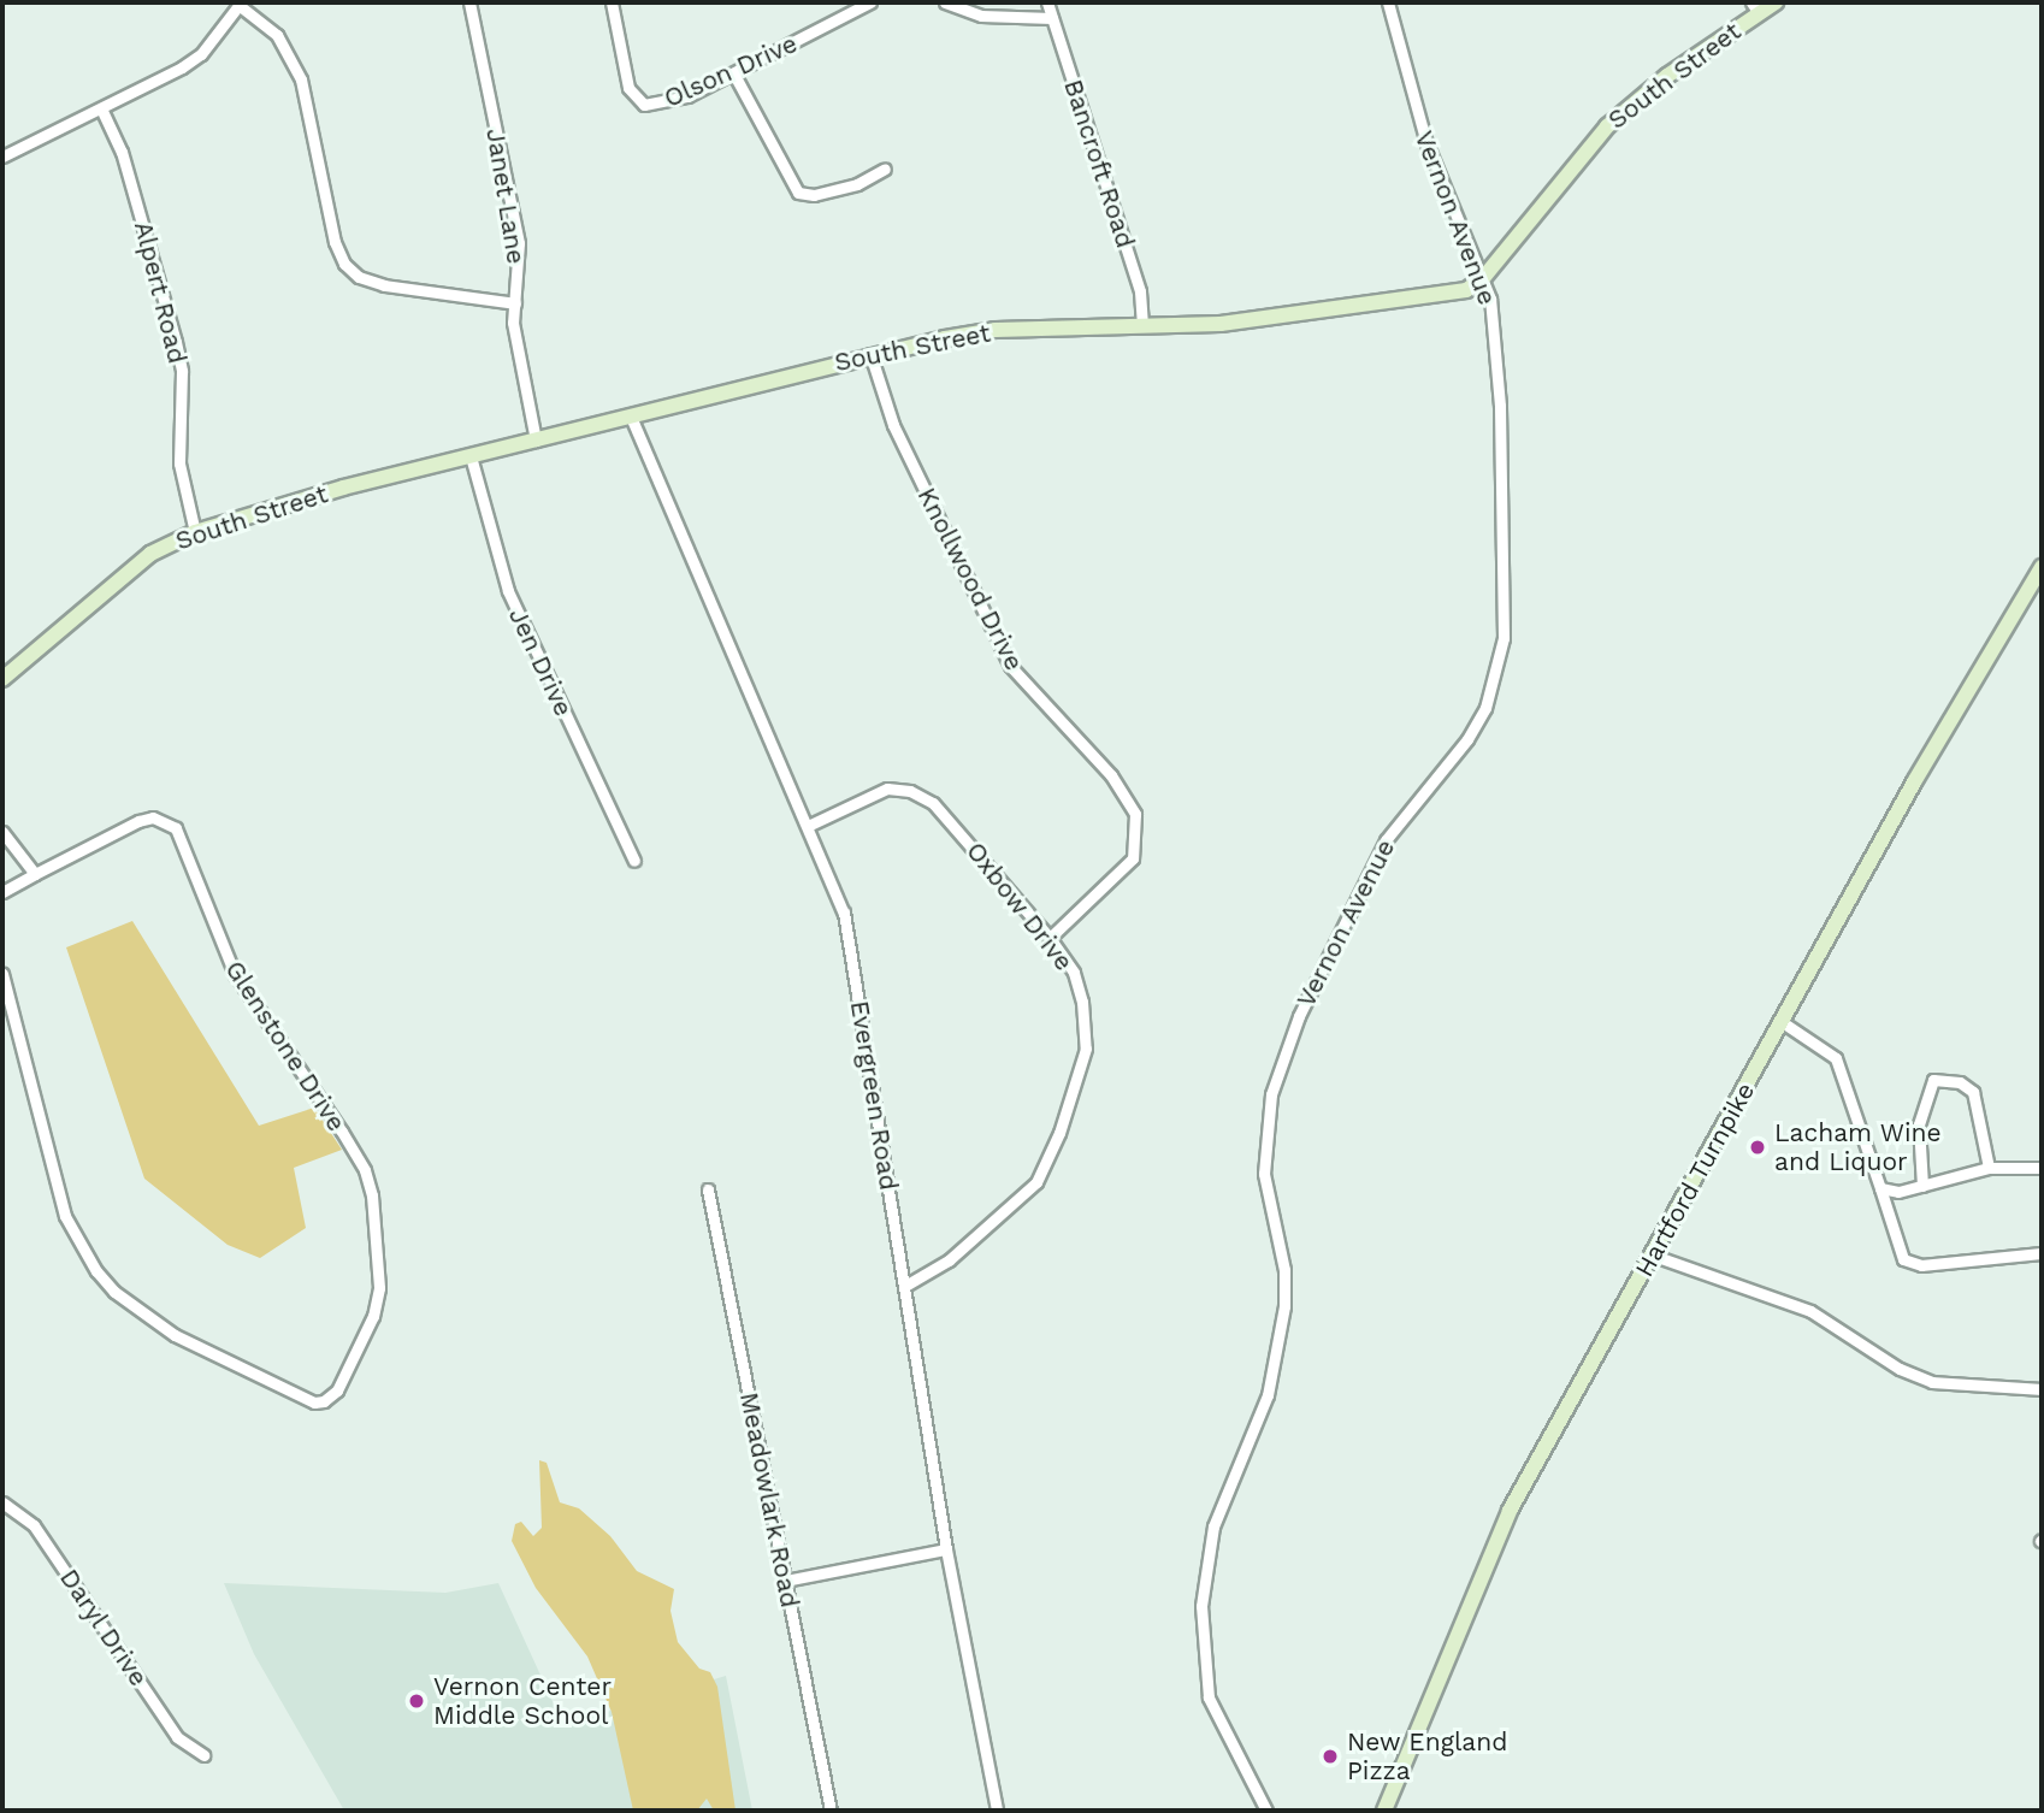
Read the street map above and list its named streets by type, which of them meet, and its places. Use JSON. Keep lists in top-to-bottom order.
{
  "streets": {
    "street": [
      "Olson Drive",
      "South Street",
      "Bancroft Road",
      "Janet Lane",
      "Vernon Avenue",
      "Alpert Road",
      "Knollwood Drive",
      "Jen Drive",
      "Oxbow Drive",
      "Glenstone Drive",
      "Evergreen Road",
      "Hartford Turnpike",
      "Meadowlark Road",
      "Daryl Drive"
    ]
  },
  "crossings": [
    ["South Street", "Bancroft Road"],
    ["South Street", "Janet Lane"],
    ["South Street", "Vernon Avenue"],
    ["South Street", "Alpert Road"],
    ["South Street", "Knollwood Drive"],
    ["South Street", "Jen Drive"],
    ["South Street", "Evergreen Road"],
    ["Knollwood Drive", "Oxbow Drive"],
    ["Oxbow Drive", "Evergreen Road"]
  ],
  "places": ["Lacham Wine and Liquor", "Vernon Center Middle School", "New England Pizza"]
}
